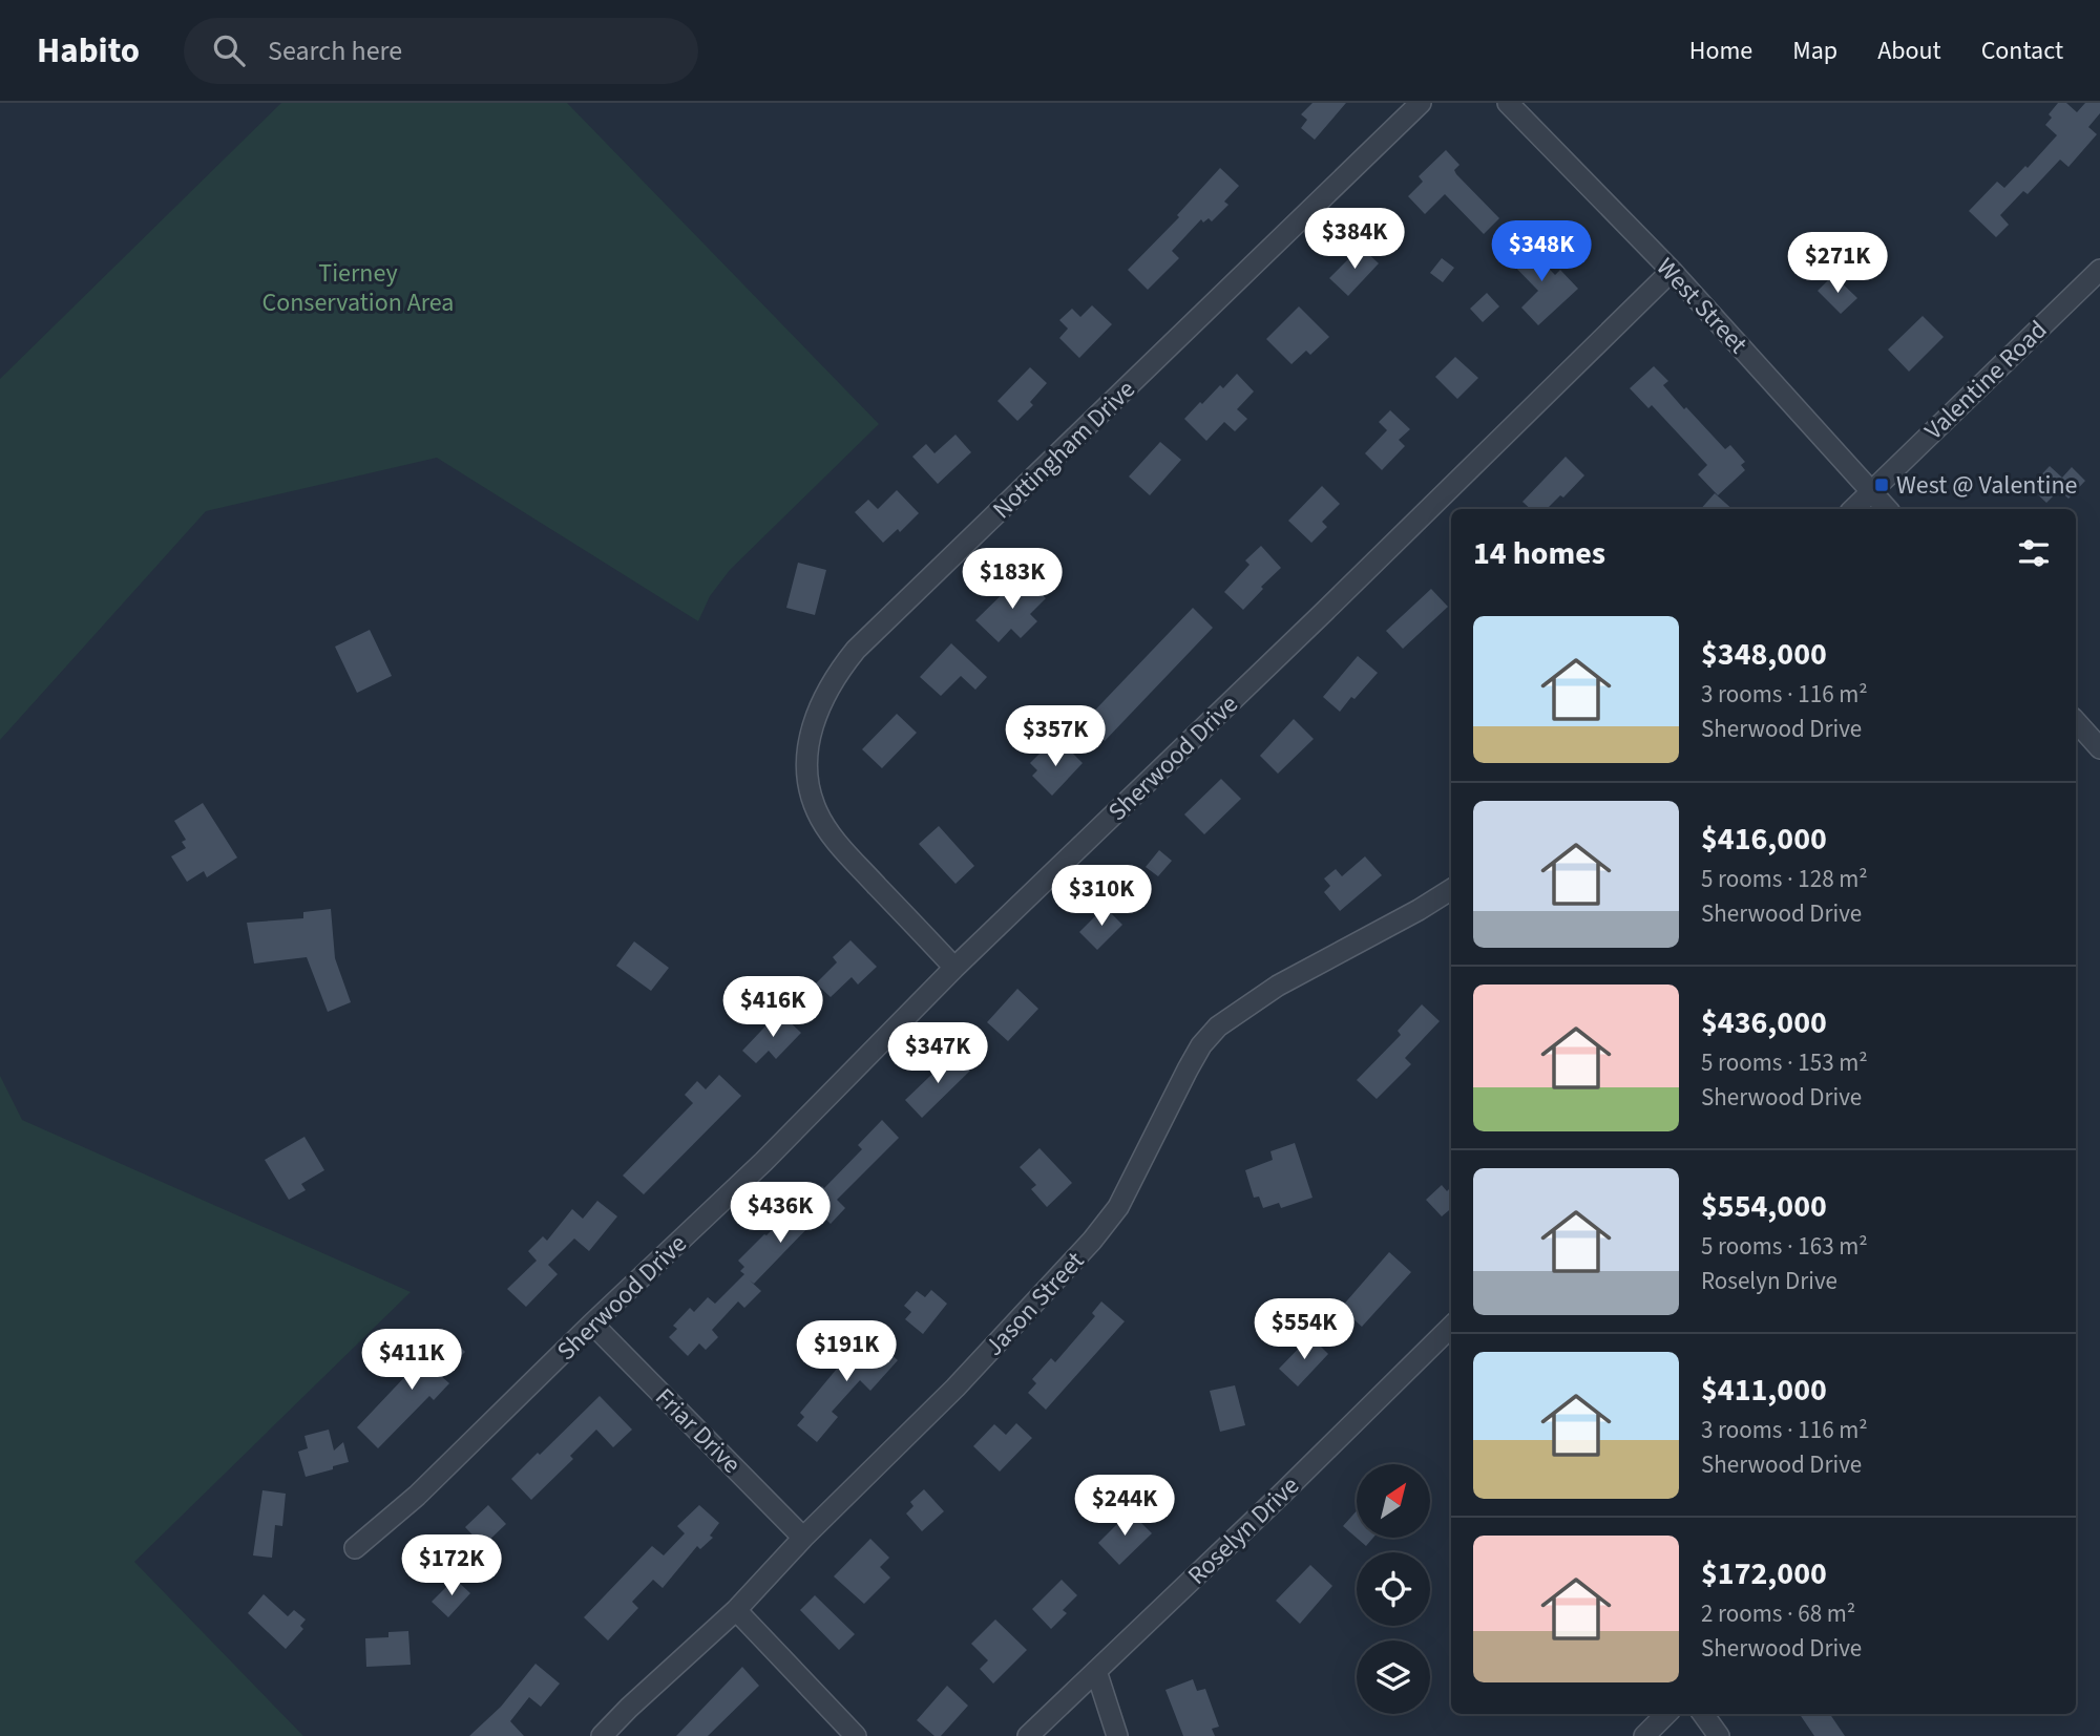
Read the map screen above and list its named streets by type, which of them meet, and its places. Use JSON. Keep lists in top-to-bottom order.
{
  "streets": {
    "street": [
      "West Street",
      "Valentine Road",
      "Nottingham Drive",
      "Sherwood Drive",
      "Jason Street",
      "Friar Drive",
      "Roselyn Drive"
    ]
  },
  "crossings": [
    ["West Street", "Valentine Road"],
    ["West Street", "Sherwood Drive"],
    ["Nottingham Drive", "Sherwood Drive"],
    ["Sherwood Drive", "Friar Drive"],
    ["Jason Street", "Friar Drive"]
  ],
  "parks": ["Tierney Conservation Area"],
  "places": {
    "transit": ["West @ Valentine"]
  },
  "north": "top right",
  "page": {
    "header": "Habito",
    "search": "Search here",
    "nav": [
      "Home",
      "Map",
      "About",
      "Contact"
    ],
    "price": [
      "$384K",
      "$348K",
      "$271K",
      "$183K",
      "$357K",
      "$310K",
      "$416K",
      "$347K",
      "$436K",
      "$554K",
      "$191K",
      "$411K",
      "$244K",
      "$172K"
    ],
    "heading": "14 homes",
    "list": [
      {
        "name": "$348,000",
        "note": "3 rooms · 116 m² · Sherwood Drive"
      },
      {
        "name": "$416,000",
        "note": "5 rooms · 128 m² · Sherwood Drive"
      },
      {
        "name": "$436,000",
        "note": "5 rooms · 153 m² · Sherwood Drive"
      },
      {
        "name": "$554,000",
        "note": "5 rooms · 163 m² · Roselyn Drive"
      },
      {
        "name": "$411,000",
        "note": "3 rooms · 116 m² · Sherwood Drive"
      },
      {
        "name": "$172,000",
        "note": "2 rooms · 68 m² · Sherwood Drive"
      }
    ]
  }
}
